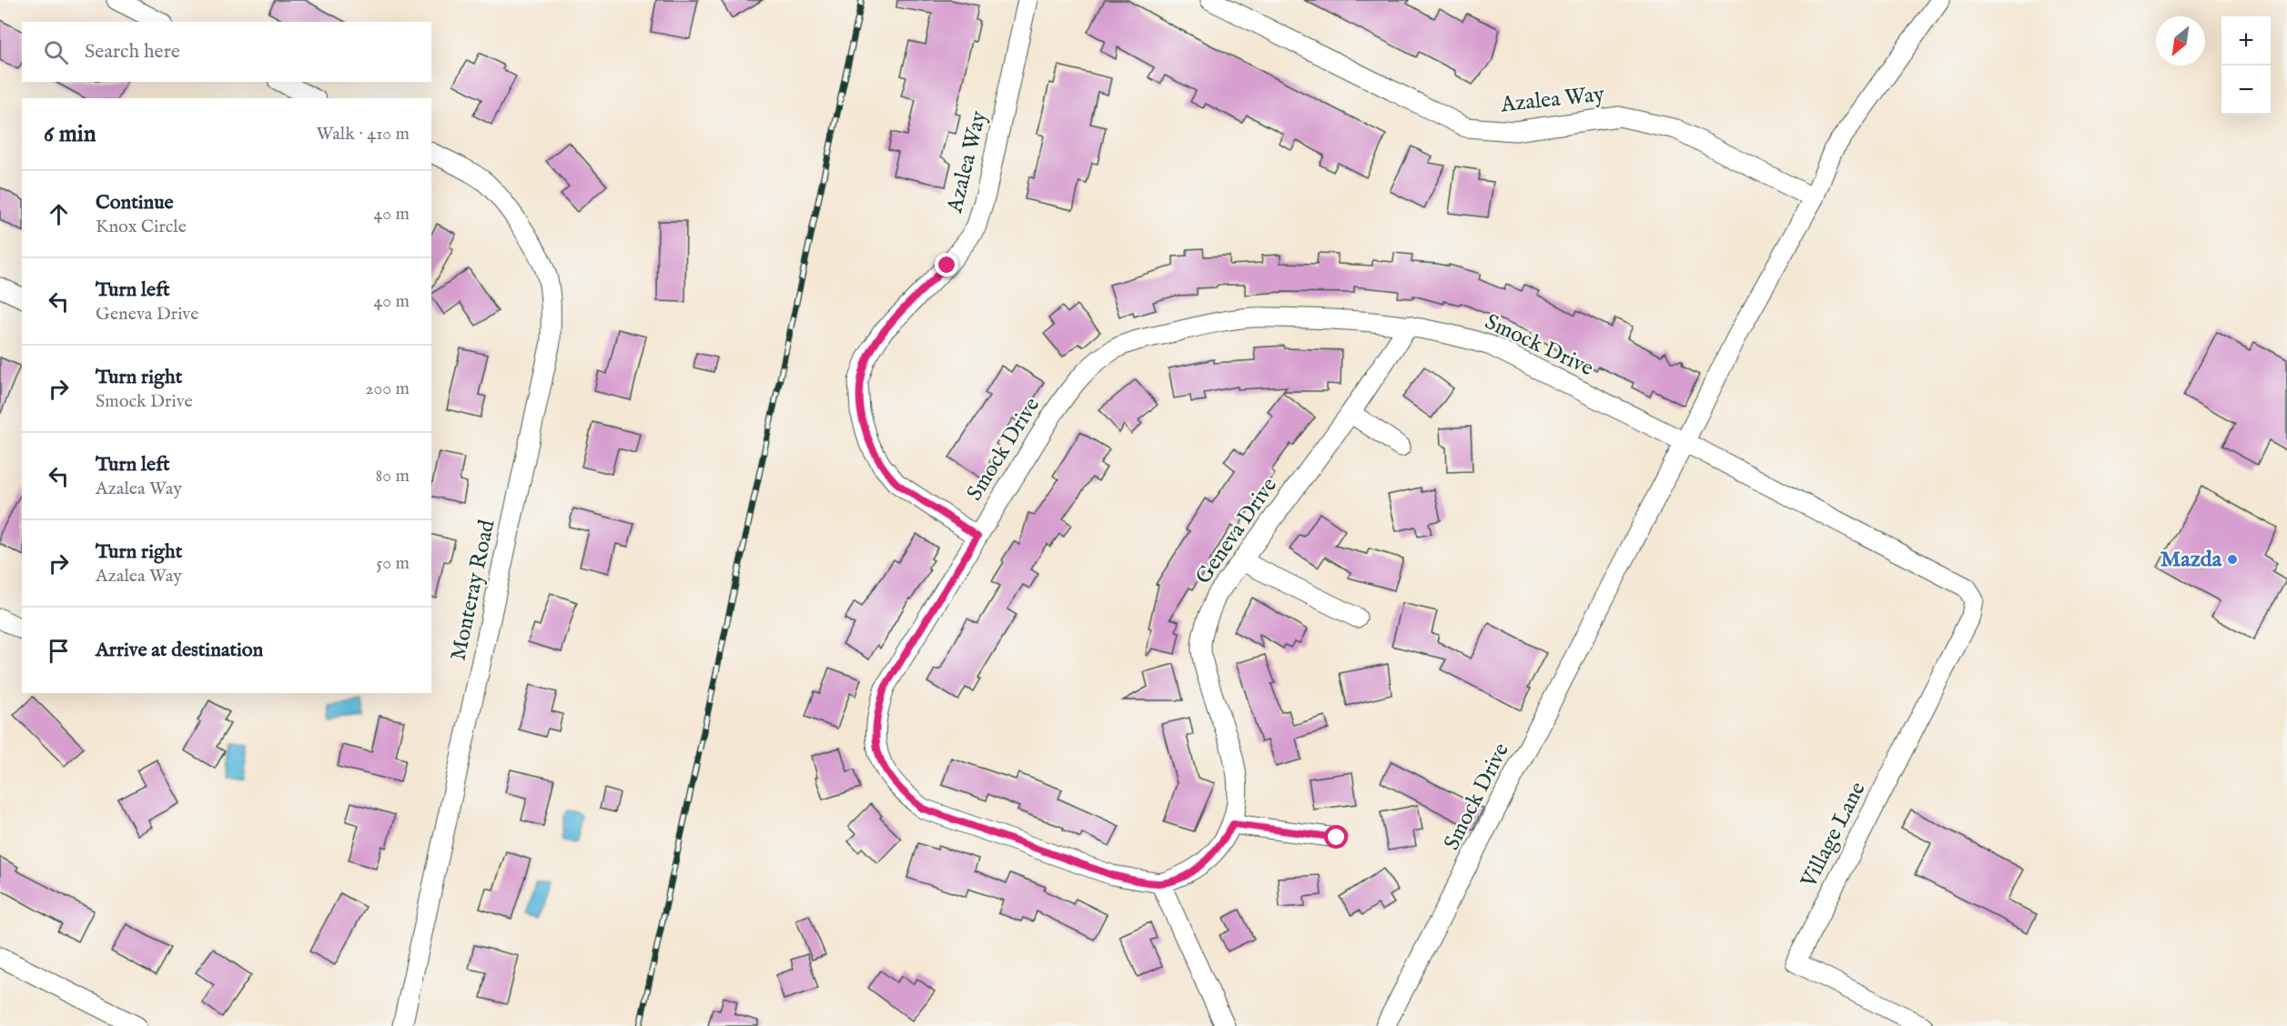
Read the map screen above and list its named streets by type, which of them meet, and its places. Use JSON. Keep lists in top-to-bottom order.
{
  "streets": {
    "street": [
      "Azalea Way",
      "Smock Drive",
      "Geneva Drive",
      "Monteray Road",
      "Village Lane"
    ]
  },
  "crossings": [
    ["Azalea Way", "Smock Drive"],
    ["Smock Drive", "Geneva Drive"],
    ["Smock Drive", "Village Lane"]
  ],
  "places": ["Mazda"],
  "north": "bottom left",
  "page": {
    "map_buttons": ["+", "−"],
    "search": "Search here",
    "heading": ["6 min", "Walk · 410 m"],
    "list": [
      ["Continue", "Knox Circle", "40 m"],
      ["Turn left", "Geneva Drive", "40 m"],
      ["Turn right", "Smock Drive", "200 m"],
      ["Turn left", "Azalea Way", "80 m"],
      ["Turn right", "Azalea Way", "50 m"],
      "Arrive at destination"
    ]
  }
}
